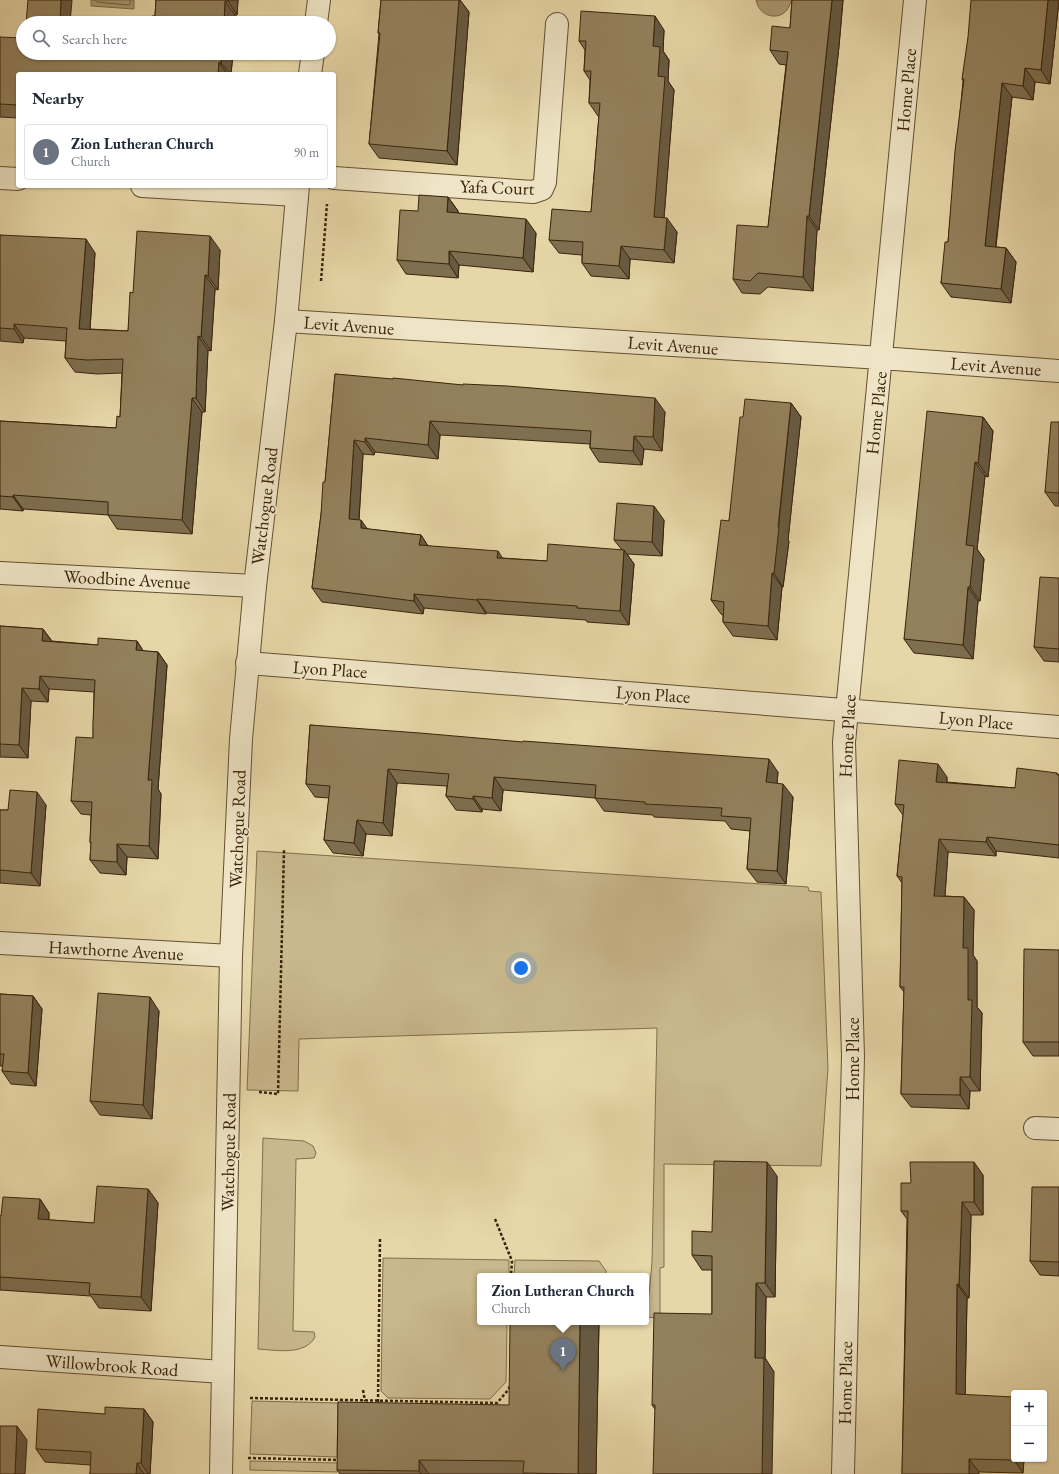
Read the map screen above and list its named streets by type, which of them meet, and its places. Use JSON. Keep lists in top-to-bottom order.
{
  "streets": {
    "street": [
      "Home Place",
      "Yafa Court",
      "Levit Avenue",
      "Watchogue Road",
      "Woodbine Avenue",
      "Lyon Place",
      "Hawthorne Avenue",
      "Willowbrook Road"
    ]
  },
  "crossings": [
    ["Home Place", "Levit Avenue"],
    ["Home Place", "Lyon Place"],
    ["Levit Avenue", "Watchogue Road"],
    ["Watchogue Road", "Woodbine Avenue"],
    ["Watchogue Road", "Lyon Place"],
    ["Watchogue Road", "Hawthorne Avenue"],
    ["Watchogue Road", "Willowbrook Road"]
  ],
  "page": {
    "search": "Search here",
    "heading": "Nearby",
    "list": [
      {
        "mark": "1",
        "name": "Zion Lutheran Church",
        "note": "Church",
        "value": "90 m"
      }
    ],
    "popup": ["Zion Lutheran Church", "Church"],
    "pins": "1",
    "map_buttons": ["+", "−"]
  }
}
